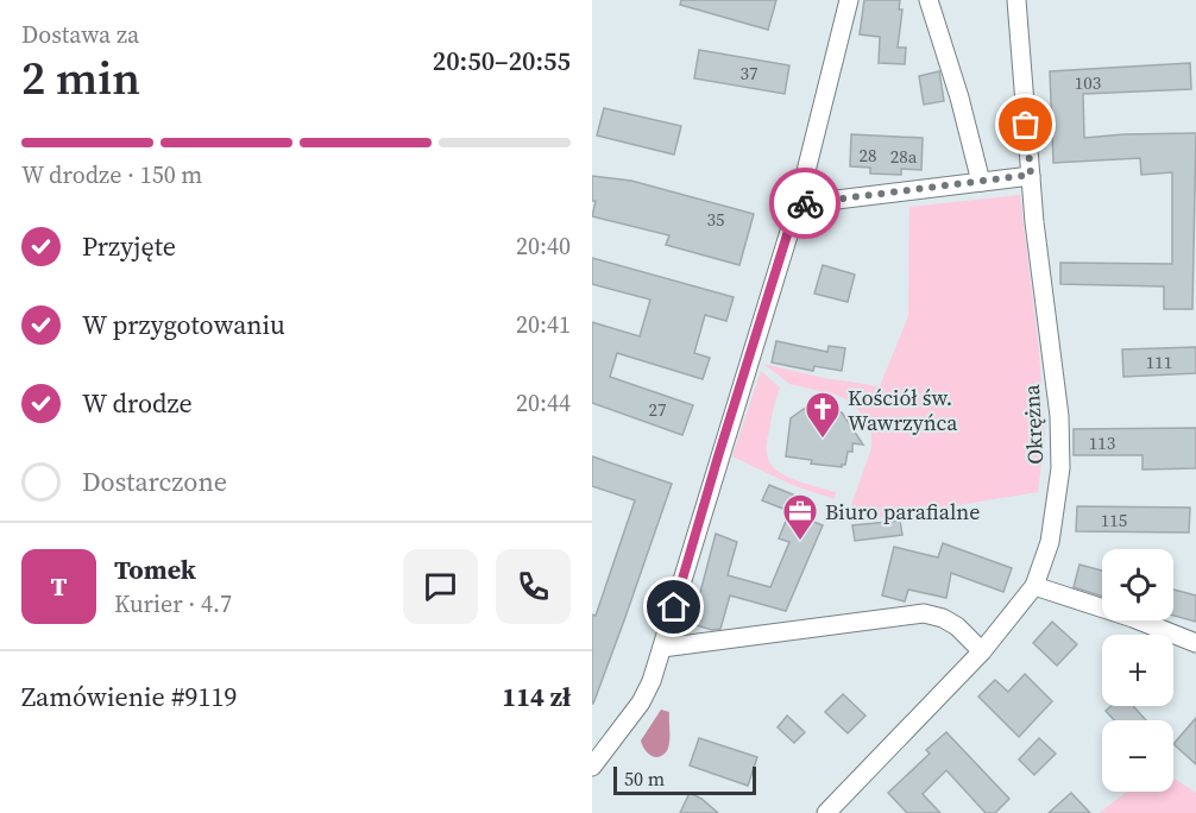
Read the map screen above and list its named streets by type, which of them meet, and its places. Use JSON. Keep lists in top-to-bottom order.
{
  "streets": {
    "street": ["Okrężna"]
  },
  "places": {
    "church": ["Kościół św. Wawrzyńca"],
    "office": ["Biuro parafialne"]
  },
  "house_numbers": [
    "37",
    "103",
    "28",
    "28a",
    "35",
    "111",
    "27",
    "113",
    "115"
  ],
  "scale_bar": "50 m",
  "page": {
    "heading": ["2 min", "Dostawa za", "20:50–20:55"],
    "panel": [
      "Tomek",
      "Kurier · 4.7",
      "Zamówienie #9119",
      "114 zł"
    ],
    "bar": "W drodze · 150 m",
    "list": [
      ["Przyjęte", "20:40"],
      ["W przygotowaniu", "20:41"],
      ["W drodze", "20:44"],
      "Dostarczone"
    ],
    "round": "T",
    "map_buttons": ["+", "−"],
    "scale": "50 m"
  }
}
